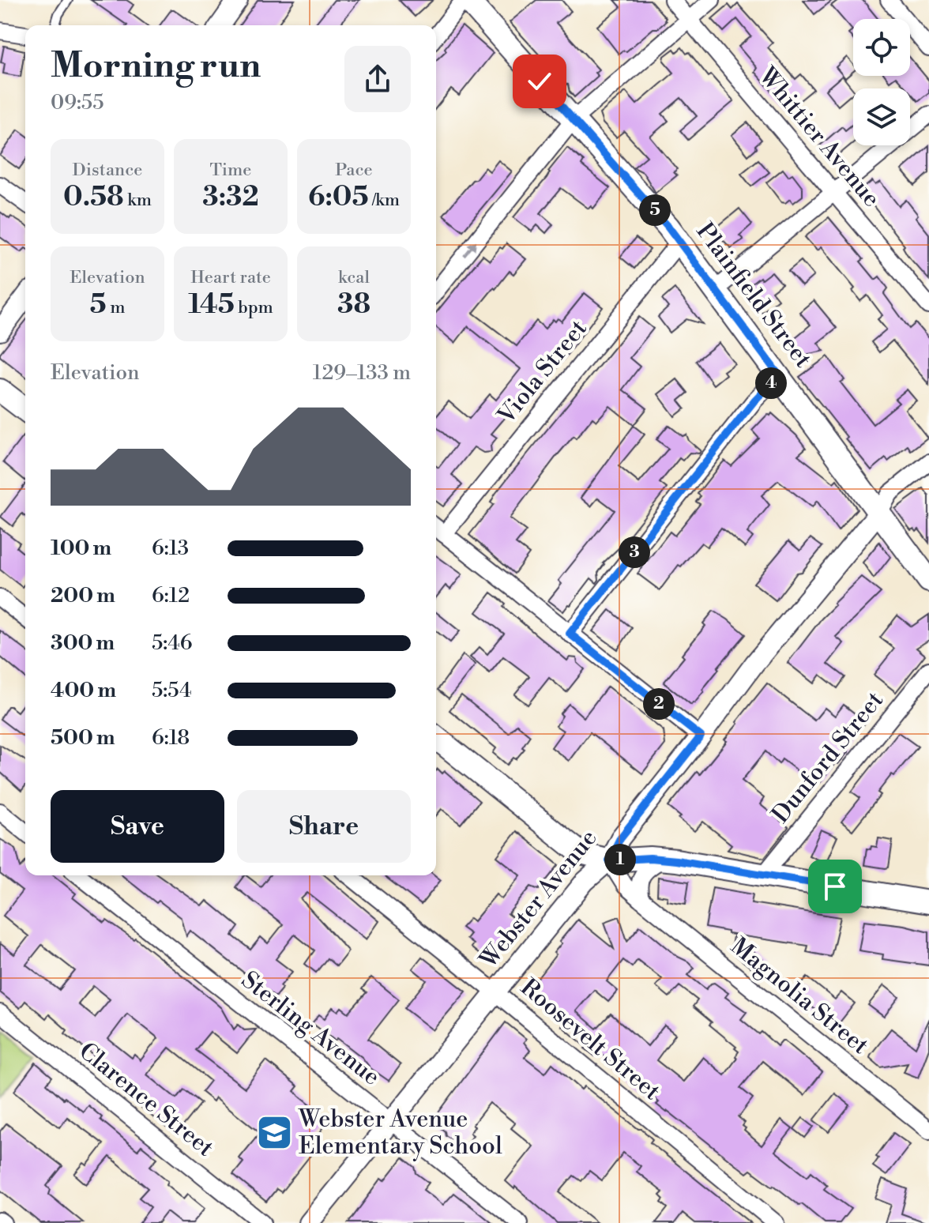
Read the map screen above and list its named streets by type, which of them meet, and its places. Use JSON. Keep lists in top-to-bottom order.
{
  "streets": {
    "main road": ["Plainfield Street"],
    "street": [
      "Whittier Avenue",
      "Viola Street",
      "Dunford Street",
      "Webster Avenue",
      "Magnolia Street",
      "Sterling Avenue",
      "Roosevelt Street",
      "Clarence Street"
    ]
  },
  "crossings": [
    ["Plainfield Street", "Viola Street"],
    ["Plainfield Street", "Webster Avenue"],
    ["Webster Avenue", "Magnolia Street"],
    ["Webster Avenue", "Sterling Avenue"],
    ["Webster Avenue", "Roosevelt Street"]
  ],
  "places": {
    "school or university": ["Webster Avenue Elementary School"]
  },
  "page": {
    "heading": ["Morning run", "09:55"],
    "stats": [
      ["Distance", "0.58 km"],
      ["Time", "3:32"],
      ["Pace", "6:05 /km"],
      ["Elevation", "5 m"],
      ["Heart rate", "145 bpm"],
      ["kcal", "38"]
    ],
    "pins": [
      "5",
      "4",
      "3",
      "2",
      "1"
    ],
    "chart": ["Elevation", "129–133 m"],
    "list": [
      {
        "name": "100 m",
        "note": "6:13"
      },
      {
        "name": "200 m",
        "note": "6:12"
      },
      {
        "name": "300 m",
        "note": "5:46"
      },
      {
        "name": "400 m",
        "note": "5:54"
      },
      {
        "name": "500 m",
        "note": "6:18"
      }
    ],
    "buttons": ["Save", "Share"]
  }
}
